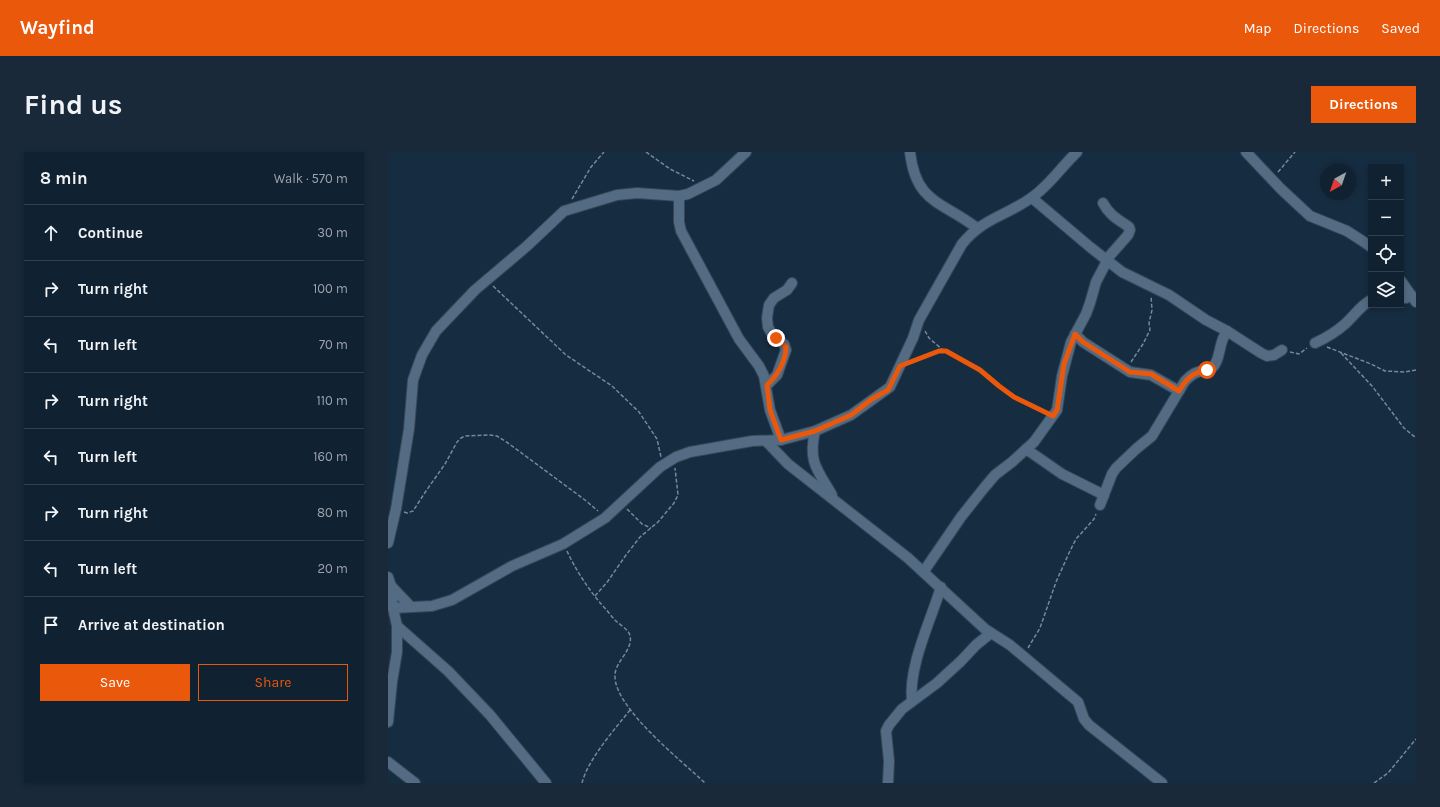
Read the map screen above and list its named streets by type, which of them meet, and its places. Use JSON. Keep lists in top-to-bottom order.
{
  "north": "bottom left",
  "page": {
    "header": "Wayfind",
    "nav": ["Map", "Directions", "Saved"],
    "buttons": [
      "Directions",
      ["Save", "Share"]
    ],
    "title": "Find us",
    "heading": ["8 min", "Walk · 570 m"],
    "map_buttons": ["+", "−"],
    "list": [
      ["Continue", "30 m"],
      ["Turn right", "100 m"],
      ["Turn left", "70 m"],
      ["Turn right", "110 m"],
      ["Turn left", "160 m"],
      ["Turn right", "80 m"],
      ["Turn left", "20 m"],
      "Arrive at destination"
    ]
  }
}
